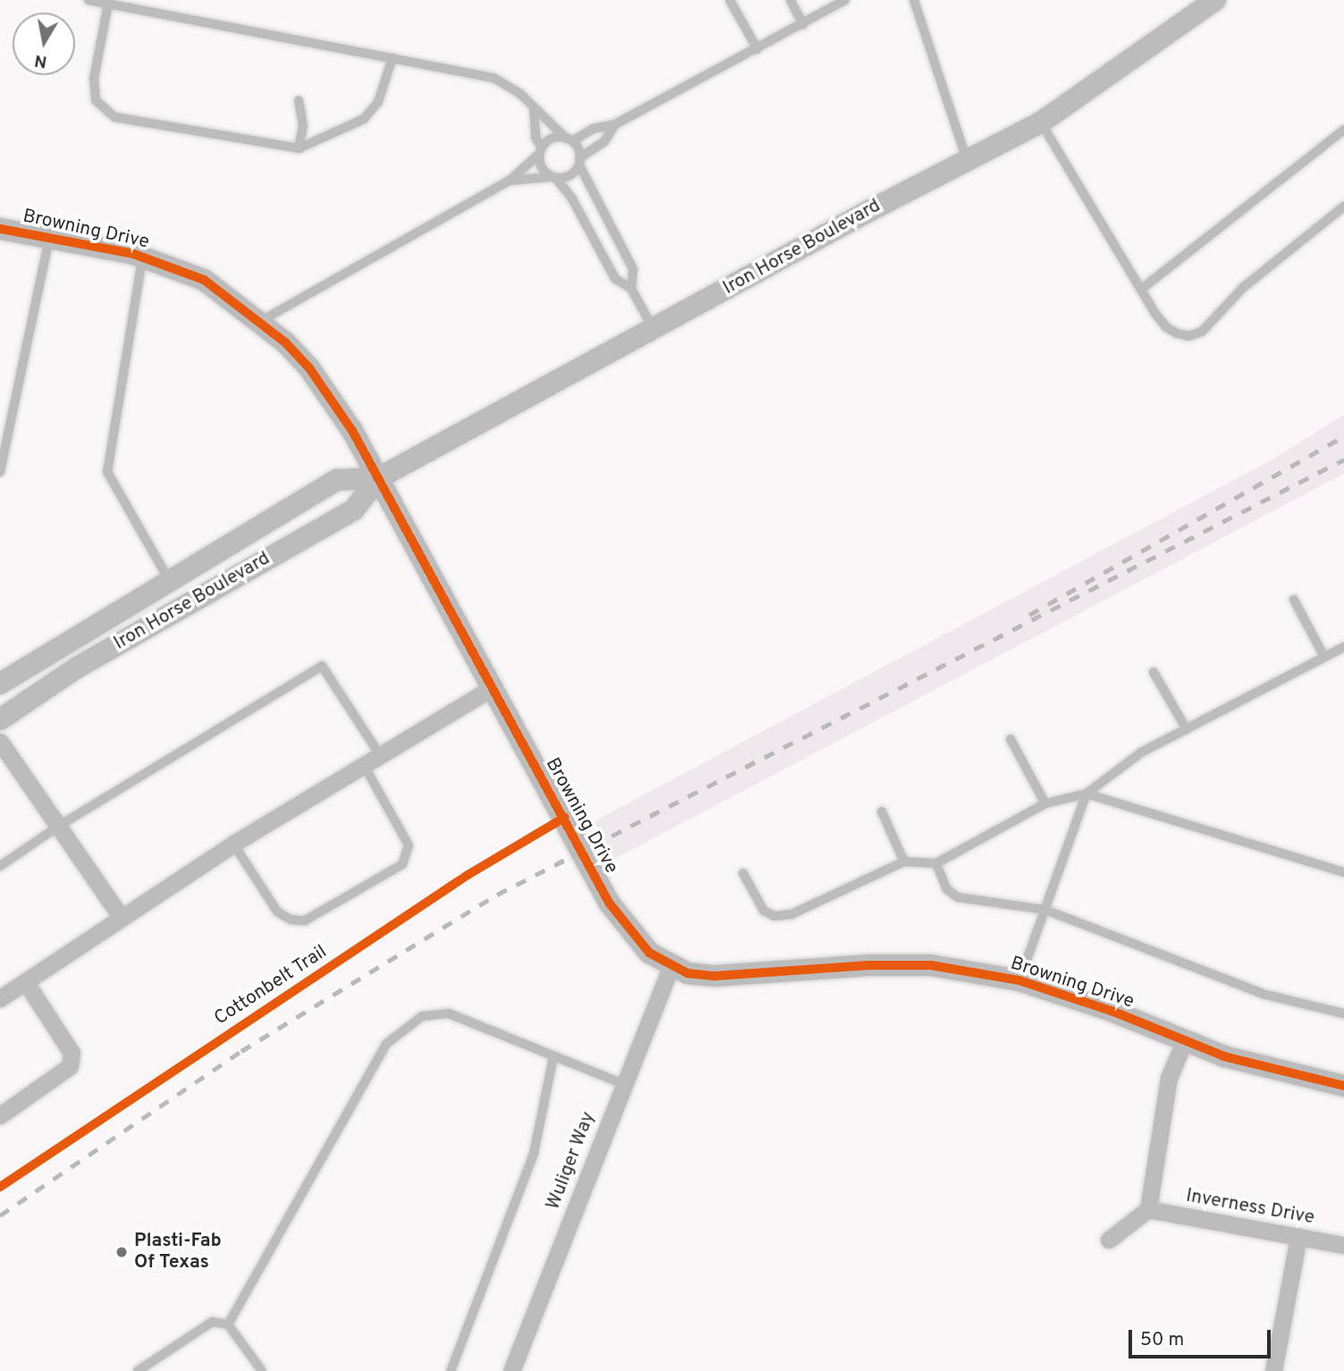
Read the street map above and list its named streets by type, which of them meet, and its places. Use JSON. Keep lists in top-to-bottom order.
{
  "streets": {
    "street": [
      "Browning Drive",
      "Iron Horse Boulevard",
      "Wuliger Way",
      "Inverness Drive"
    ],
    "cycle path": ["Cottonbelt Trail"]
  },
  "crossings": [
    ["Browning Drive", "Iron Horse Boulevard"],
    ["Browning Drive", "Wuliger Way"]
  ],
  "places": ["Plasti-Fab Of Texas"],
  "scale_bar": "50 m",
  "north": "bottom"
}
